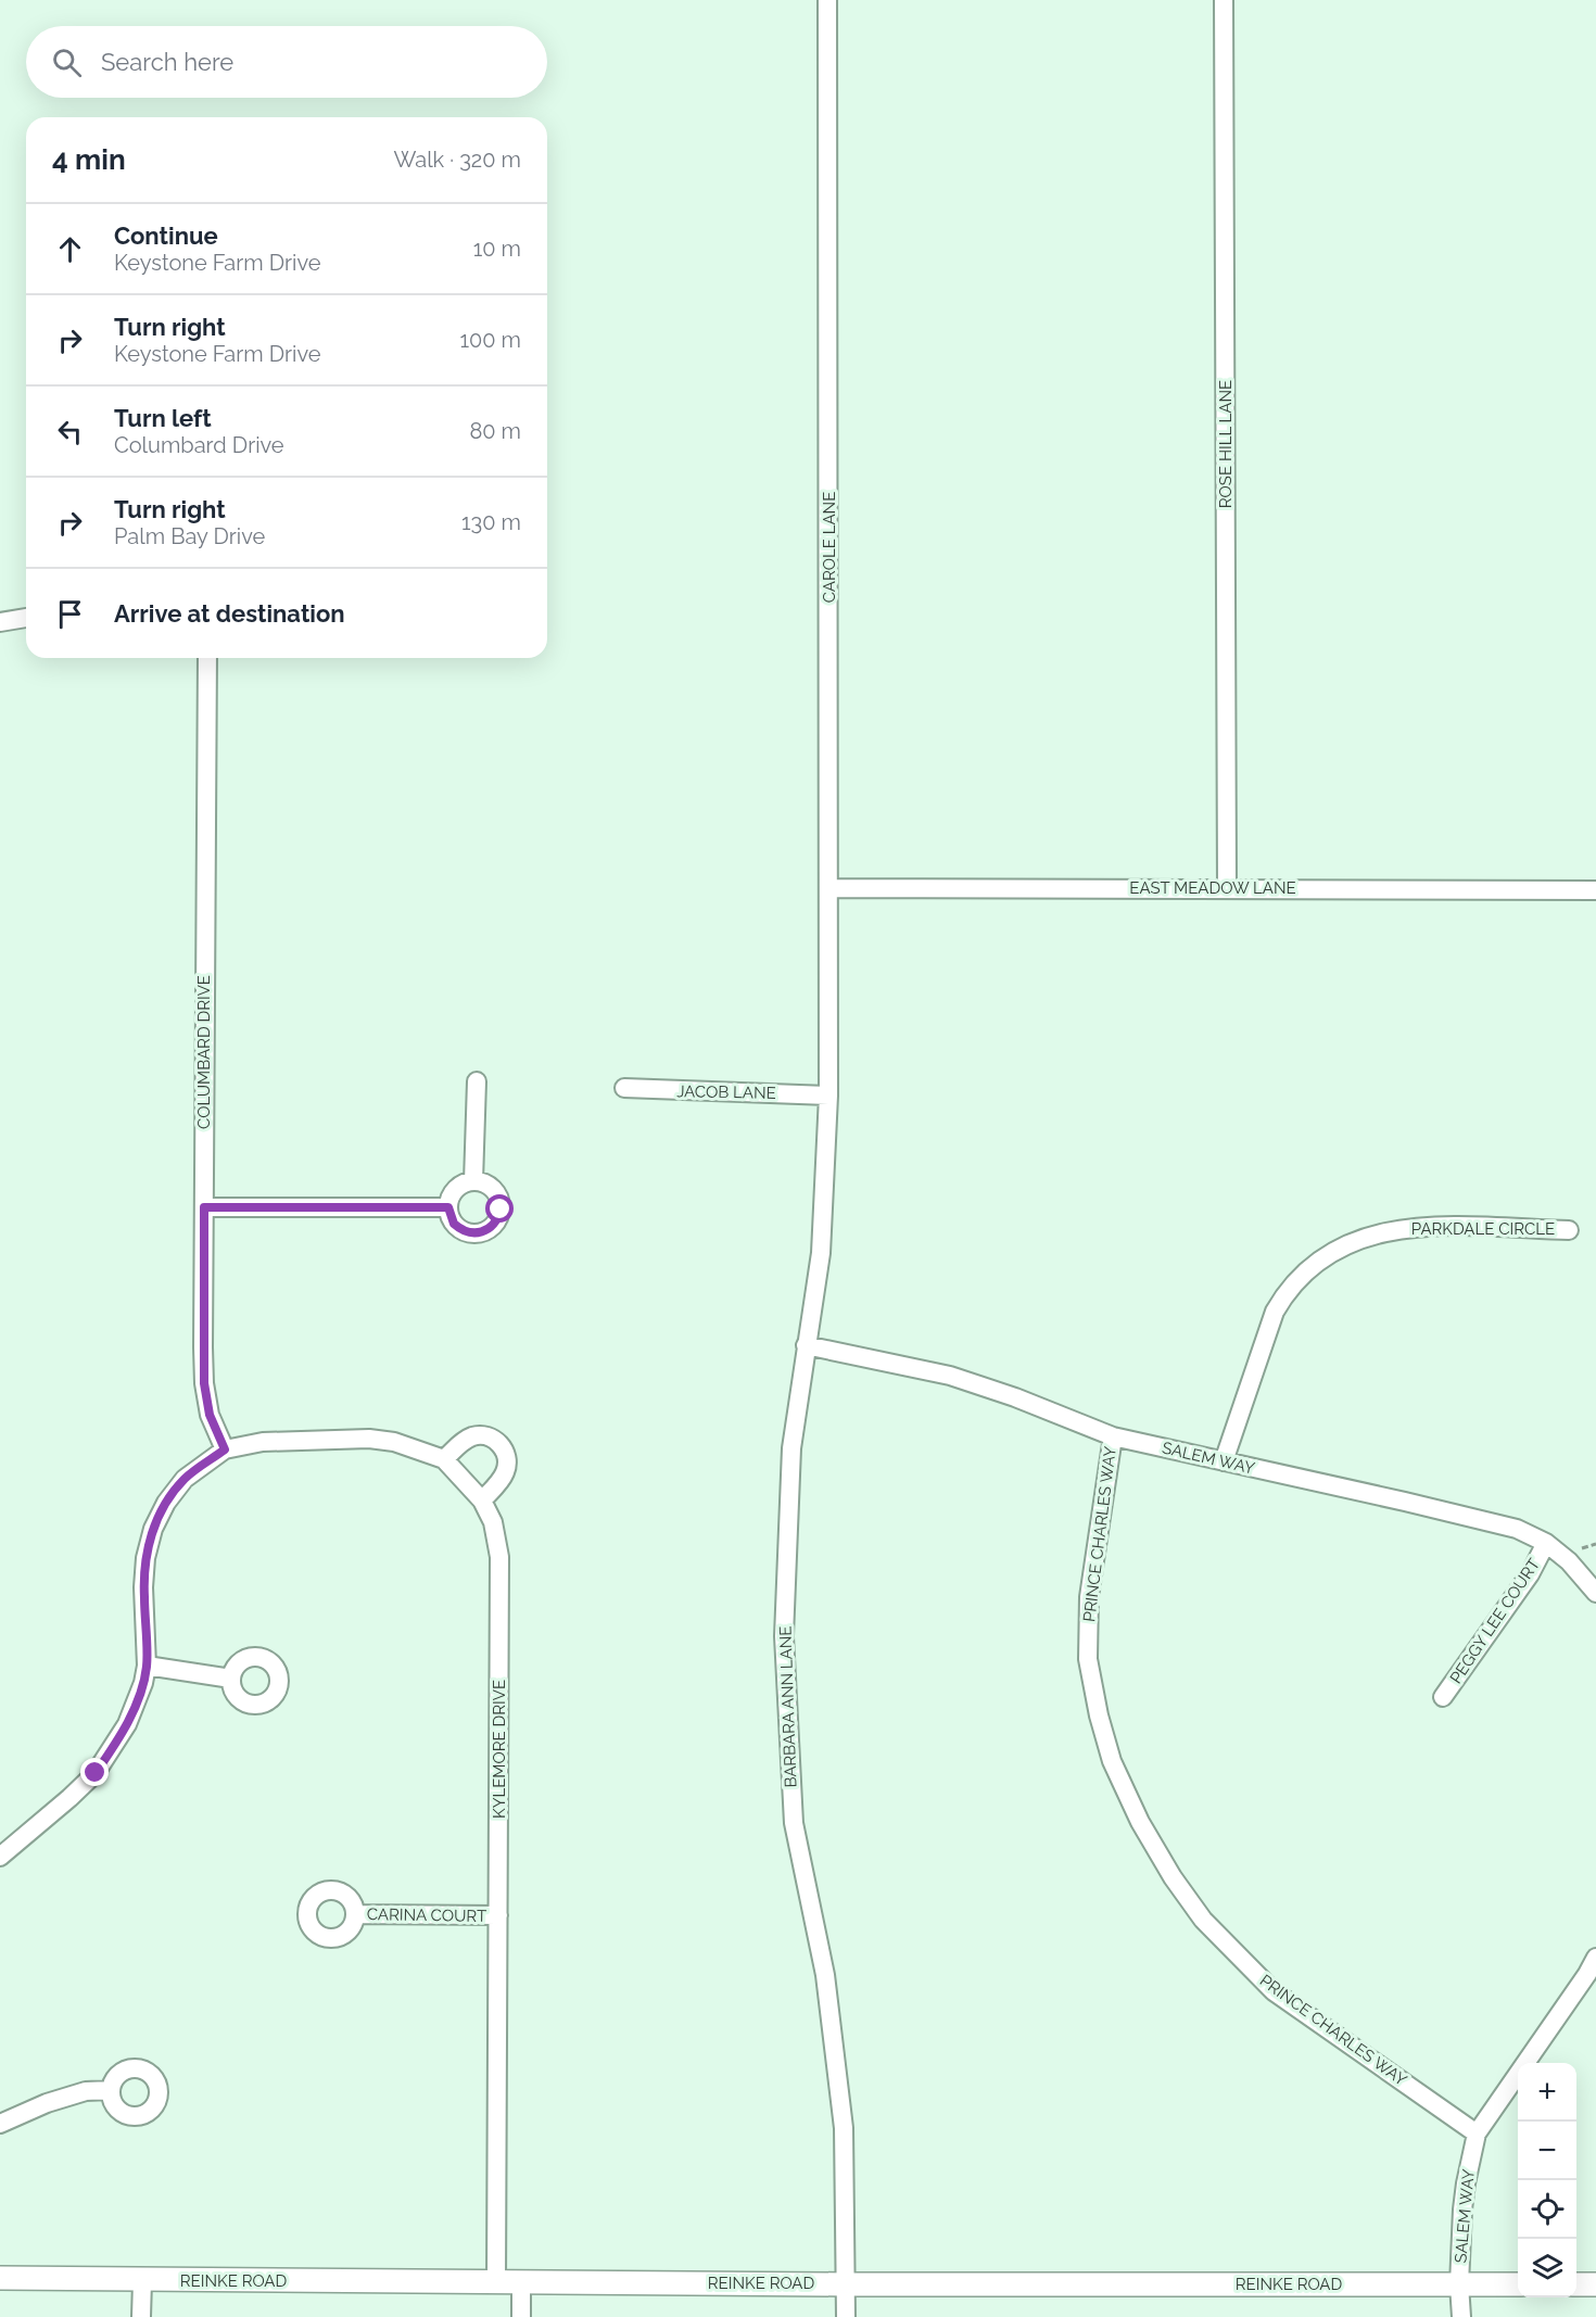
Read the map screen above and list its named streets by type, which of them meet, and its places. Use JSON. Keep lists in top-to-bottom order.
{
  "streets": {
    "street": [
      "ROSE HILL LANE",
      "CAROLE LANE",
      "EAST MEADOW LANE",
      "COLUMBARD DRIVE",
      "JACOB LANE",
      "PARKDALE CIRCLE",
      "SALEM WAY",
      "PRINCE CHARLES WAY",
      "PEGGY LEE COURT",
      "BARBARA ANN LANE",
      "KYLEMORE DRIVE",
      "CARINA COURT",
      "REINKE ROAD"
    ]
  },
  "crossings": [
    ["ROSE HILL LANE", "EAST MEADOW LANE"],
    ["CAROLE LANE", "EAST MEADOW LANE"],
    ["CAROLE LANE", "JACOB LANE"],
    ["CAROLE LANE", "BARBARA ANN LANE"],
    ["COLUMBARD DRIVE", "KYLEMORE DRIVE"],
    ["JACOB LANE", "BARBARA ANN LANE"],
    ["PARKDALE CIRCLE", "SALEM WAY"],
    ["SALEM WAY", "PRINCE CHARLES WAY"],
    ["SALEM WAY", "PEGGY LEE COURT"],
    ["SALEM WAY", "BARBARA ANN LANE"],
    ["SALEM WAY", "REINKE ROAD"],
    ["BARBARA ANN LANE", "REINKE ROAD"],
    ["KYLEMORE DRIVE", "CARINA COURT"],
    ["KYLEMORE DRIVE", "REINKE ROAD"]
  ],
  "page": {
    "search": "Search here",
    "heading": ["4 min", "Walk · 320 m"],
    "list": [
      ["Continue", "Keystone Farm Drive", "10 m"],
      ["Turn right", "Keystone Farm Drive", "100 m"],
      ["Turn left", "Columbard Drive", "80 m"],
      ["Turn right", "Palm Bay Drive", "130 m"],
      "Arrive at destination"
    ],
    "map_buttons": ["+", "−"]
  }
}
